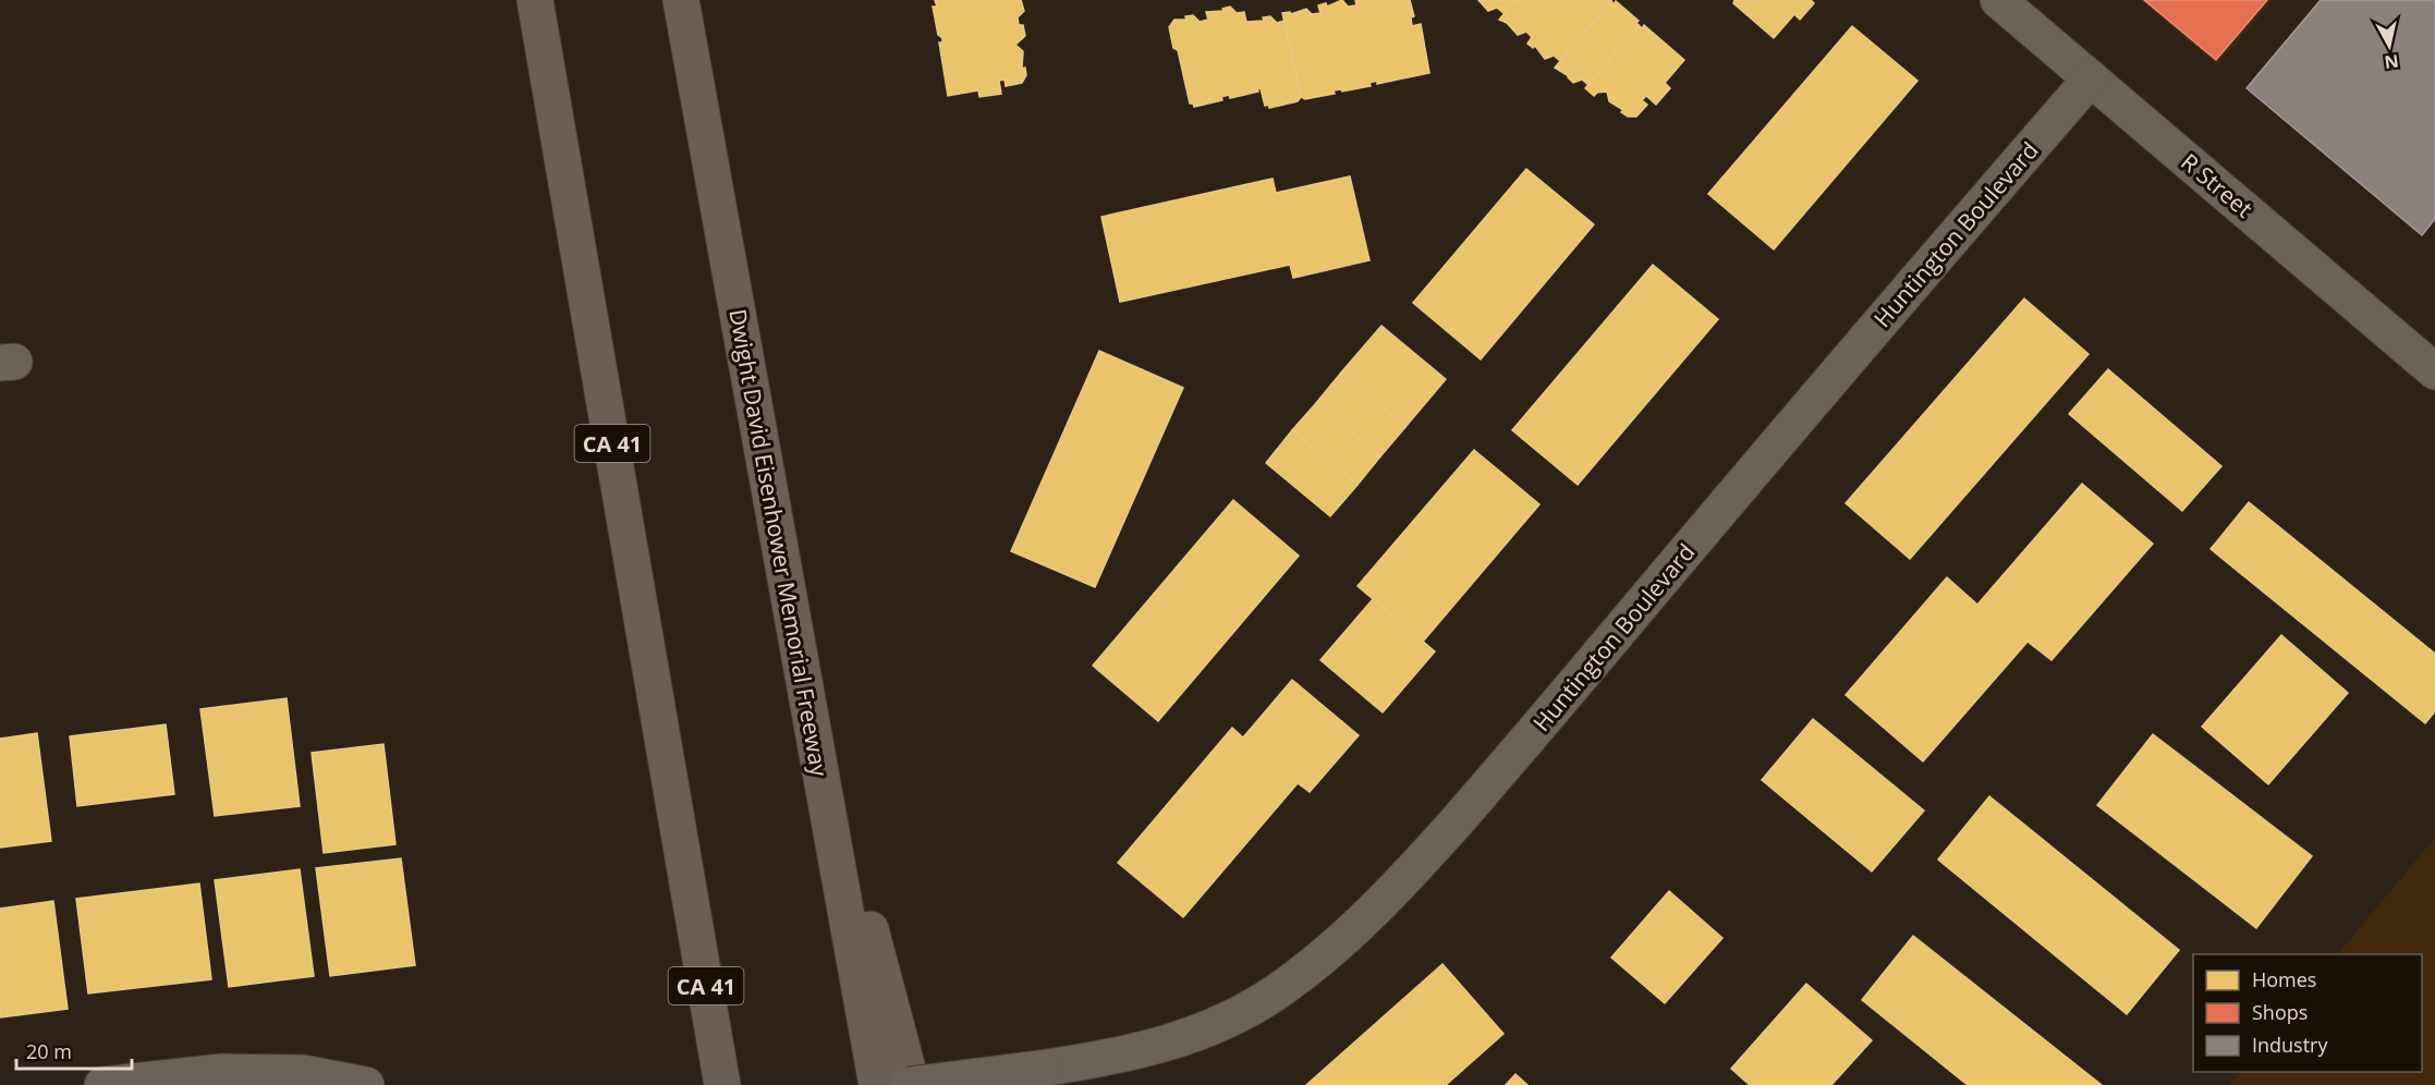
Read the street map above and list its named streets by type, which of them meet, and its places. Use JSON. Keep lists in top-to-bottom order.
{
  "streets": {
    "highway": ["CA 41", "Dwight David Eisenhower Memorial Freeway"],
    "street": ["R Street", "Huntington Boulevard"]
  },
  "crossings": [
    ["R Street", "Huntington Boulevard"]
  ],
  "legend": ["Homes", "Shops", "Industry"],
  "scale_bar": "20 m",
  "north": "bottom"
}
